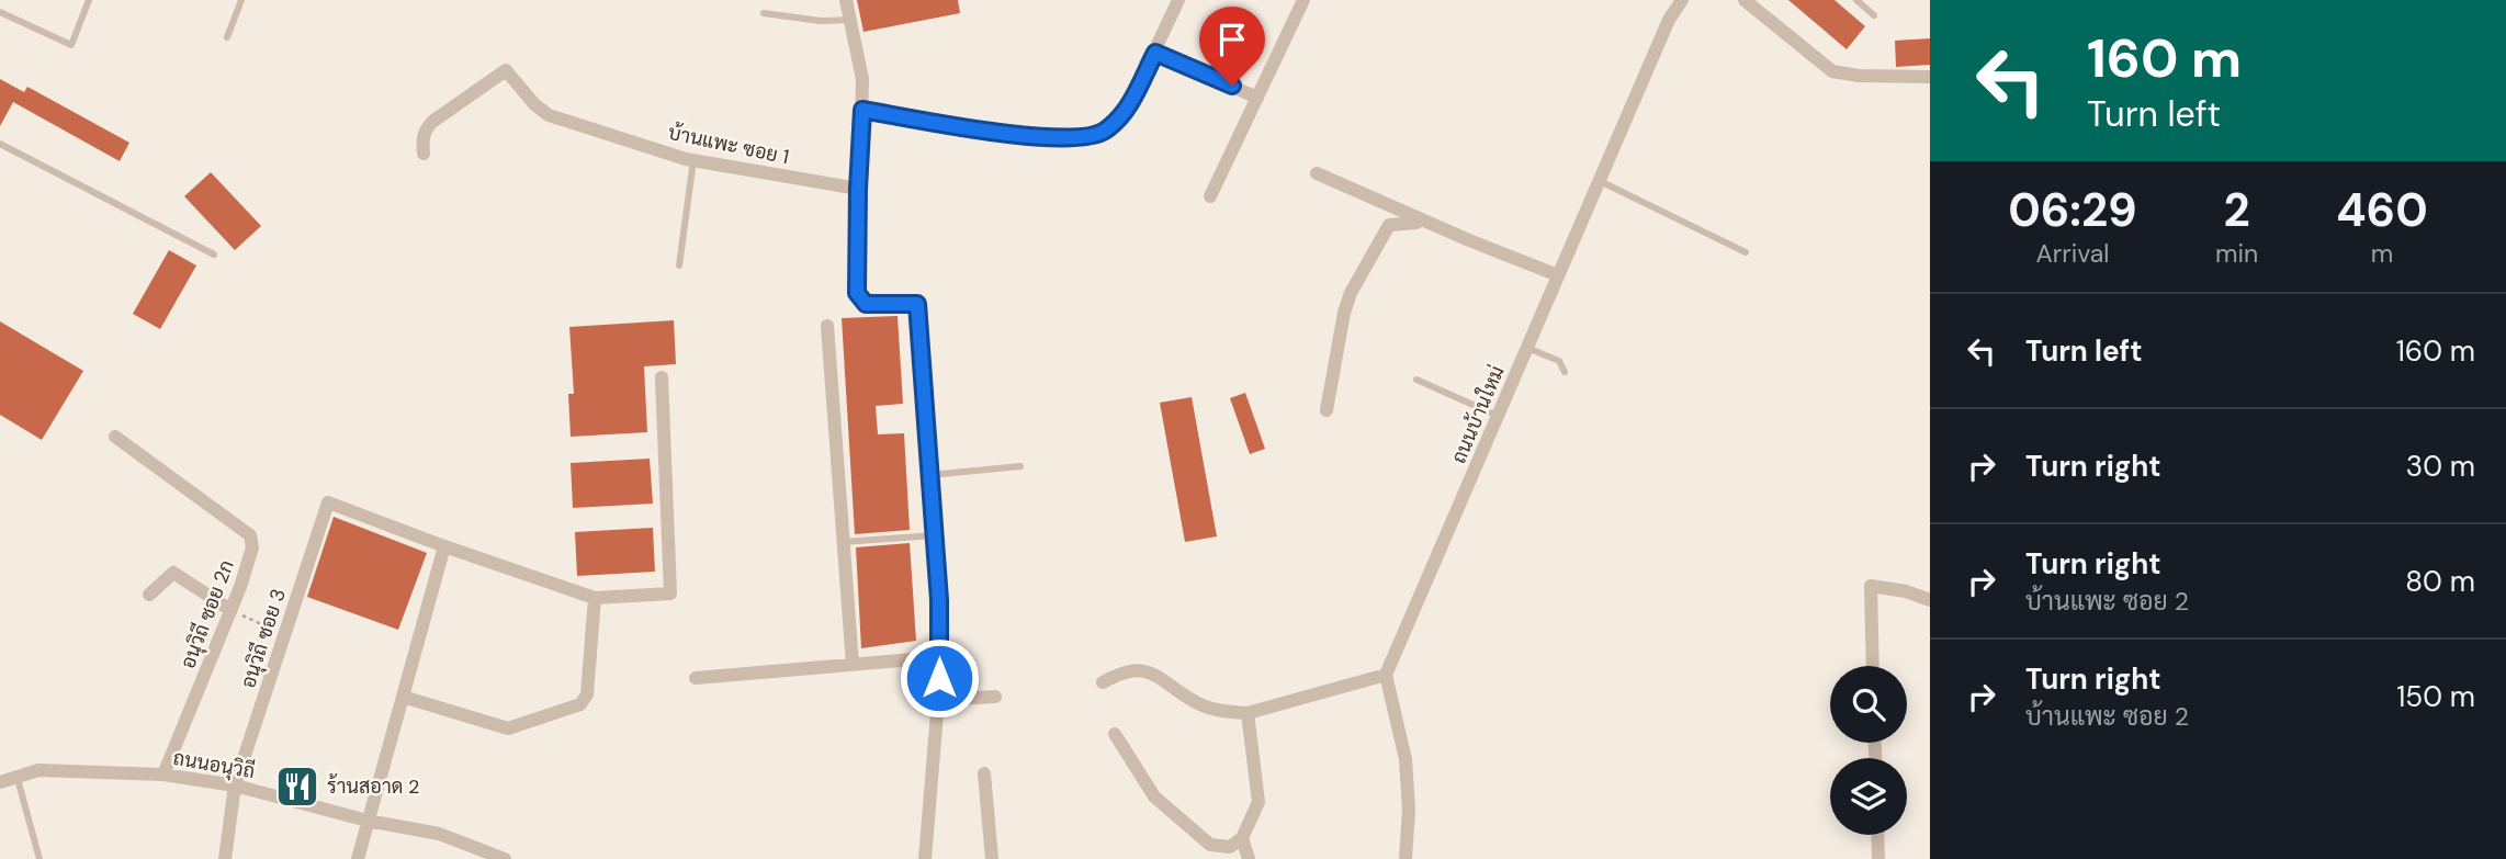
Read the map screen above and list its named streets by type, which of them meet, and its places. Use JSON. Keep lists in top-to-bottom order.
{
  "streets": {
    "street": [
      "บ้านแพะ ซอย 1",
      "ถนนบ้านใหม่",
      "อนุวิถี ซอย 2ก",
      "อนุวิถี ซอย 3",
      "ถนนอนุวิถี"
    ]
  },
  "crossings": [
    ["อนุวิถี ซอย 2ก", "ถนนอนุวิถี"],
    ["อนุวิถี ซอย 3", "ถนนอนุวิถี"]
  ],
  "places": {
    "restaurant": ["ร้านสอาด 2"]
  },
  "page": {
    "turn": ["160 m", "Turn left"],
    "eta": [
      "06:29",
      "Arrival",
      "2",
      "min",
      "460",
      "m"
    ],
    "list": [
      {
        "name": "Turn left",
        "value": "160 m"
      },
      {
        "name": "Turn right",
        "value": "30 m"
      },
      {
        "name": "Turn right",
        "note": "บ้านแพะ ซอย 2",
        "value": "80 m"
      },
      {
        "name": "Turn right",
        "note": "บ้านแพะ ซอย 2",
        "value": "150 m"
      }
    ]
  }
}
